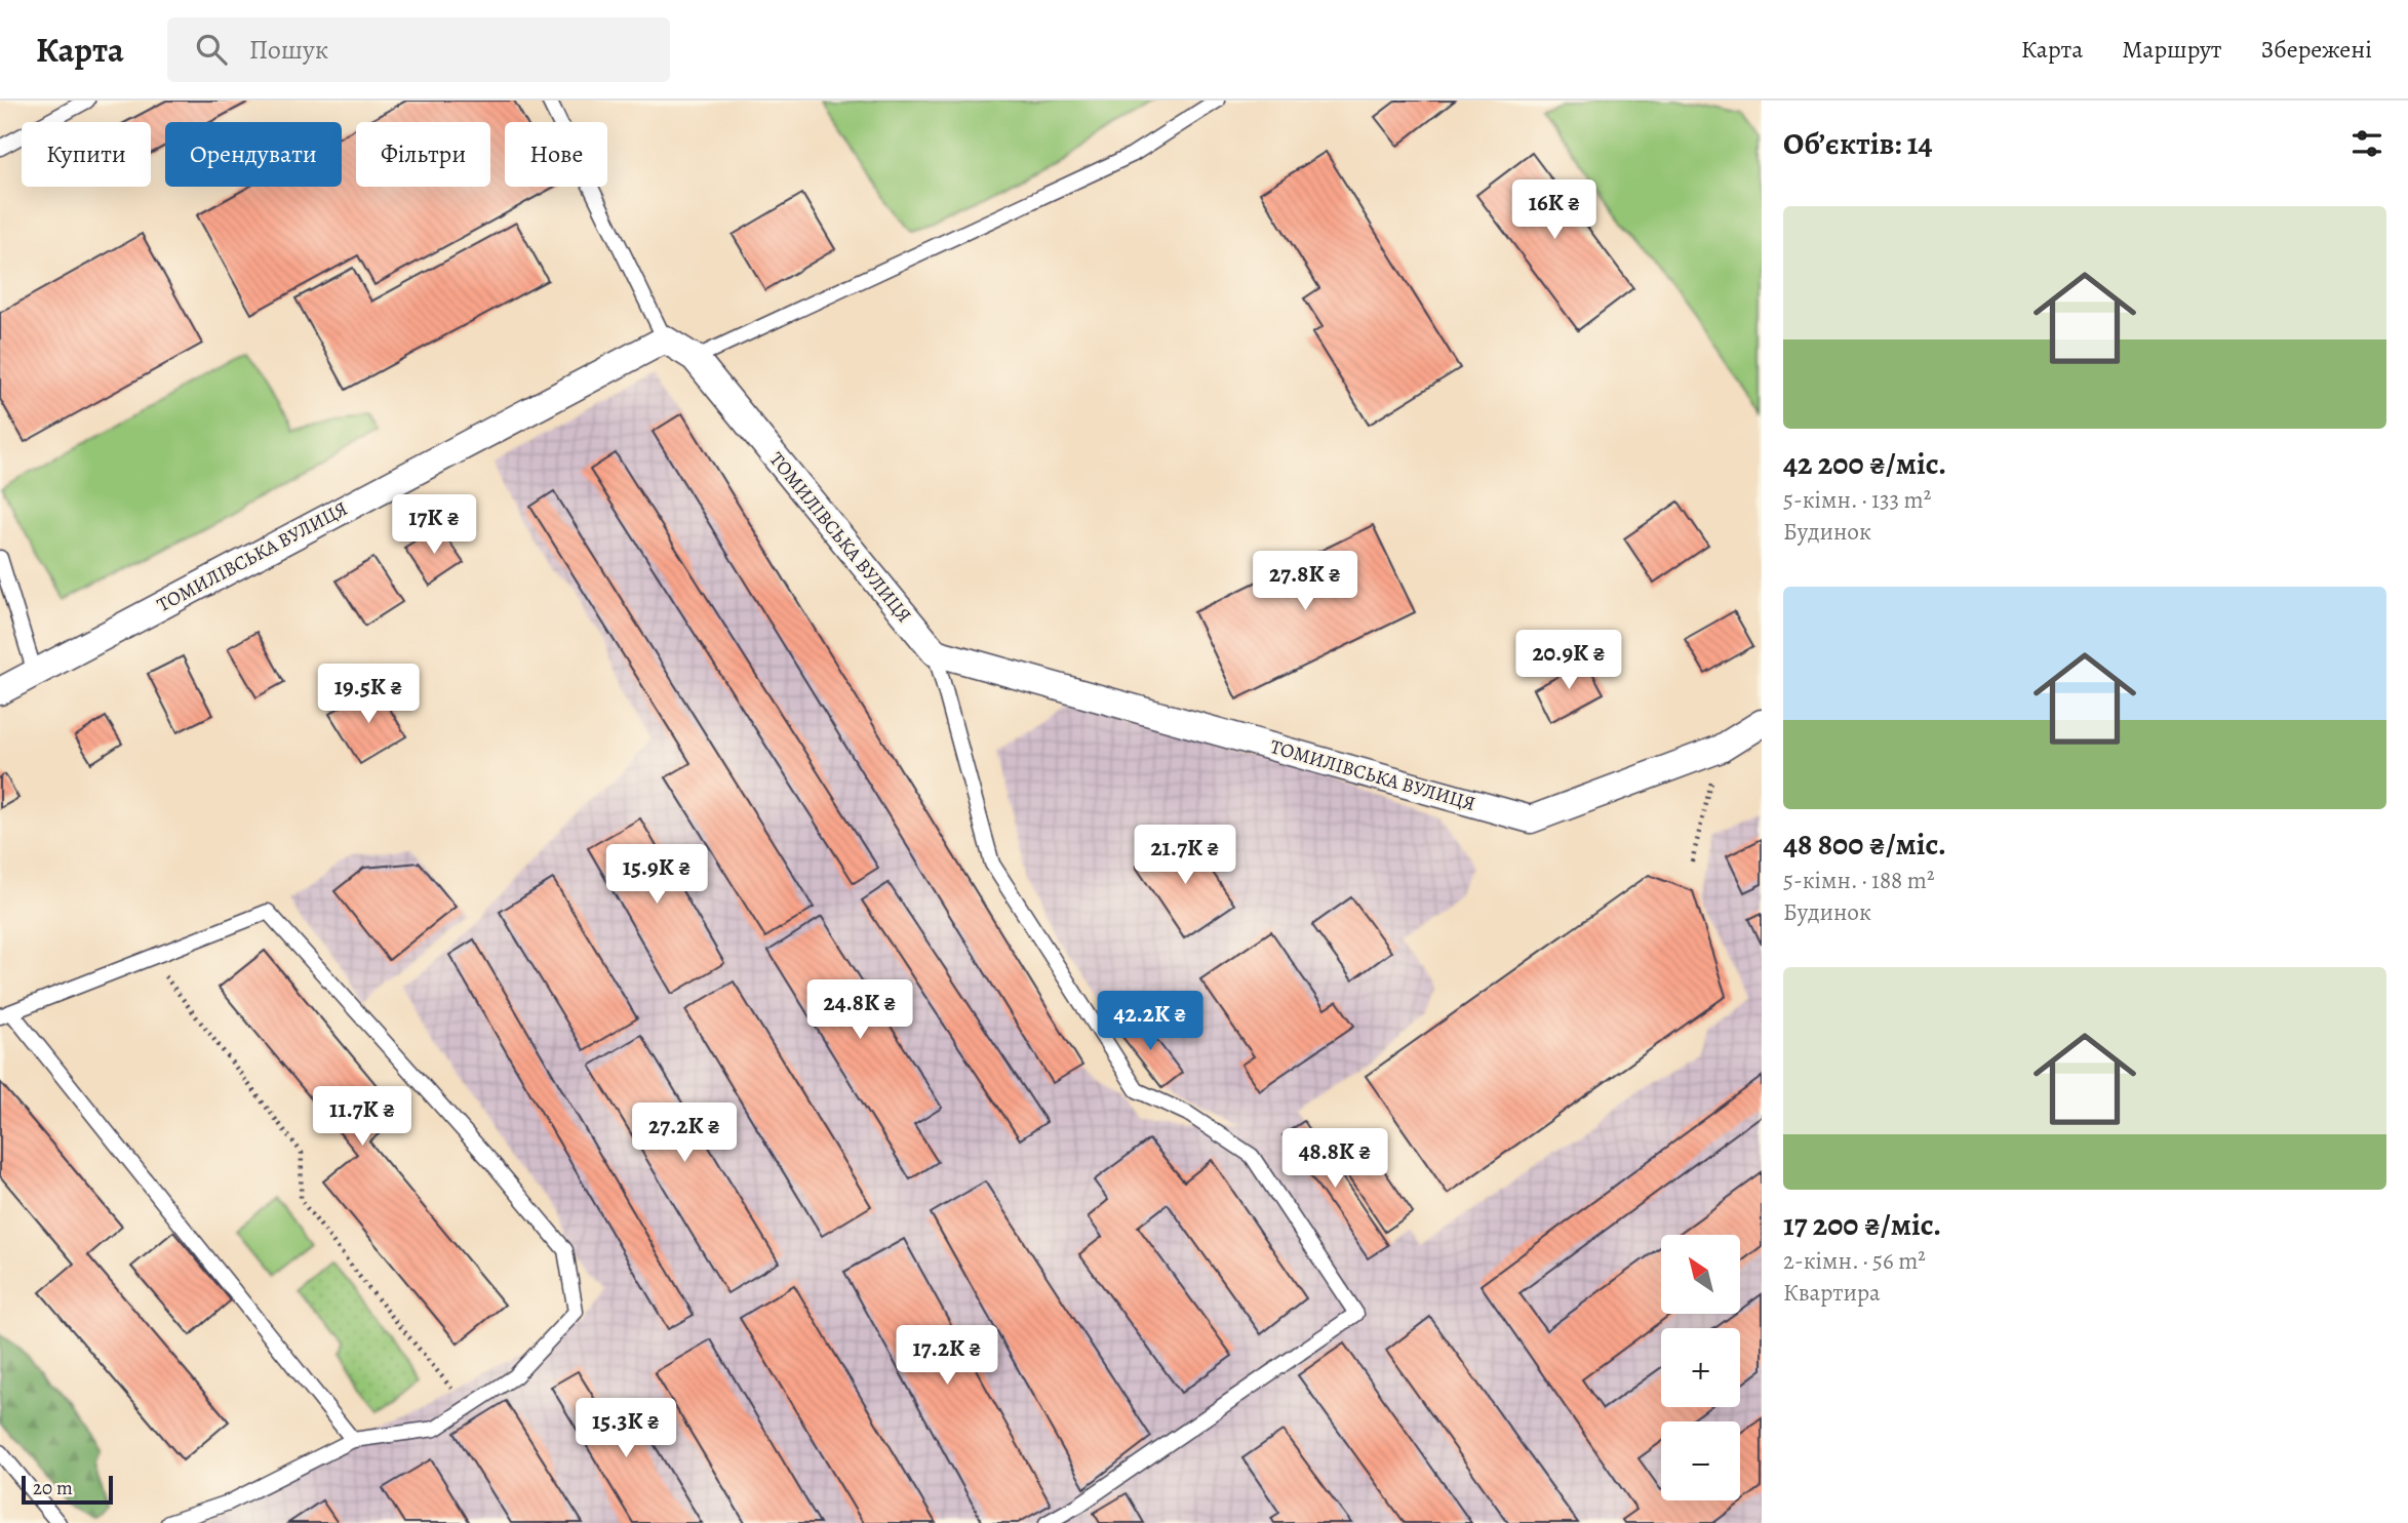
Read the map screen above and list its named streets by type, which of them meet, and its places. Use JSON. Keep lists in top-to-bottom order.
{
  "streets": {
    "street": ["ТОМИЛІВСЬКА ВУЛИЦЯ"]
  },
  "scale_bar": "20 m",
  "north": "top left",
  "page": {
    "header": "Карта",
    "search": "Пошук",
    "nav": ["Карта", "Маршрут", "Збережені"],
    "heading": "Об’єктів: 14",
    "chip": [
      "Купити",
      "Орендувати",
      "Фільтри",
      "Нове"
    ],
    "price": [
      "16K ₴",
      "17K ₴",
      "27.8K ₴",
      "20.9K ₴",
      "19.5K ₴",
      "21.7K ₴",
      "15.9K ₴",
      "24.8K ₴",
      "42.2K ₴",
      "11.7K ₴",
      "27.2K ₴",
      "48.8K ₴",
      "17.2K ₴",
      "15.3K ₴"
    ],
    "list": [
      {
        "name": "42 200 ₴/міс.",
        "note": "5-кімн. · 133 m² · Будинок"
      },
      {
        "name": "48 800 ₴/міс.",
        "note": "5-кімн. · 188 m² · Будинок"
      },
      {
        "name": "17 200 ₴/міс.",
        "note": "2-кімн. · 56 m² · Квартира"
      }
    ],
    "map_buttons": ["+", "−"],
    "scale": "20 m"
  }
}
